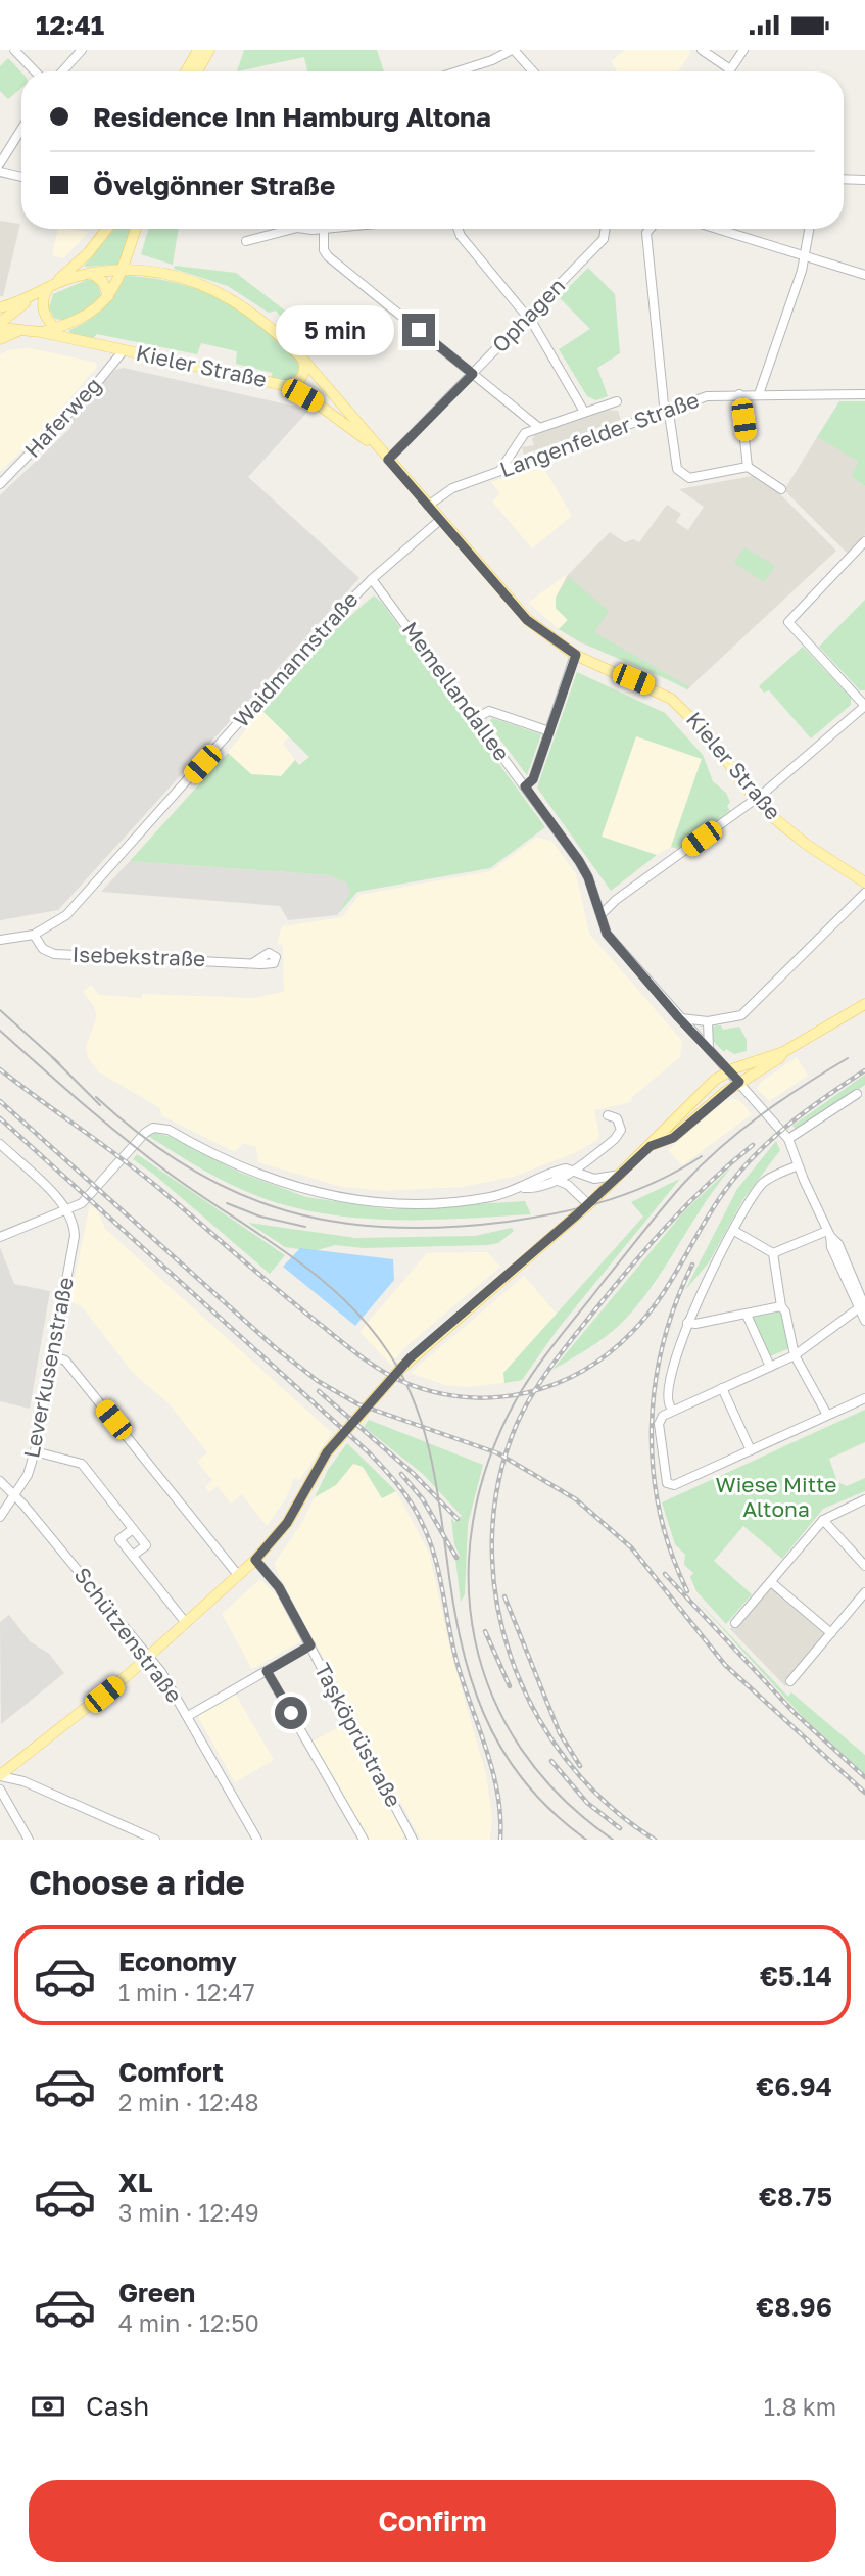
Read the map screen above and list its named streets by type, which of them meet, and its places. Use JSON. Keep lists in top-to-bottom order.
{
  "streets": {
    "main road": ["Kieler Straße"],
    "street": [
      "Ophagen",
      "Haferweg",
      "Langenfelder Straße",
      "Waidmannstraße",
      "Memellandallee",
      "Isebekstraße",
      "Leverkusenstraße",
      "Schützenstraße",
      "Taşköprüstraße"
    ]
  },
  "crossings": [
    ["Ophagen", "Kieler Straße"],
    ["Kieler Straße", "Haferweg"],
    ["Kieler Straße", "Langenfelder Straße"],
    ["Kieler Straße", "Waidmannstraße"],
    ["Waidmannstraße", "Memellandallee"],
    ["Waidmannstraße", "Isebekstraße"],
    ["Leverkusenstraße", "Schützenstraße"]
  ],
  "parks": ["Wiese Mitte Altona"],
  "page": {
    "status": "12:41",
    "banner": ["Residence Inn Hamburg Altona", "Övelgönner Straße"],
    "bubble": "5 min",
    "heading": "Choose a ride",
    "list": [
      {
        "name": "Economy",
        "note": "1 min · 12:47",
        "value": "€5.14"
      },
      {
        "name": "Comfort",
        "note": "2 min · 12:48",
        "value": "€6.94"
      },
      {
        "name": "XL",
        "note": "3 min · 12:49",
        "value": "€8.75"
      },
      {
        "name": "Green",
        "note": "4 min · 12:50",
        "value": "€8.96"
      }
    ],
    "pay": ["Cash", "1.8 km"],
    "buttons": "Confirm"
  }
}
